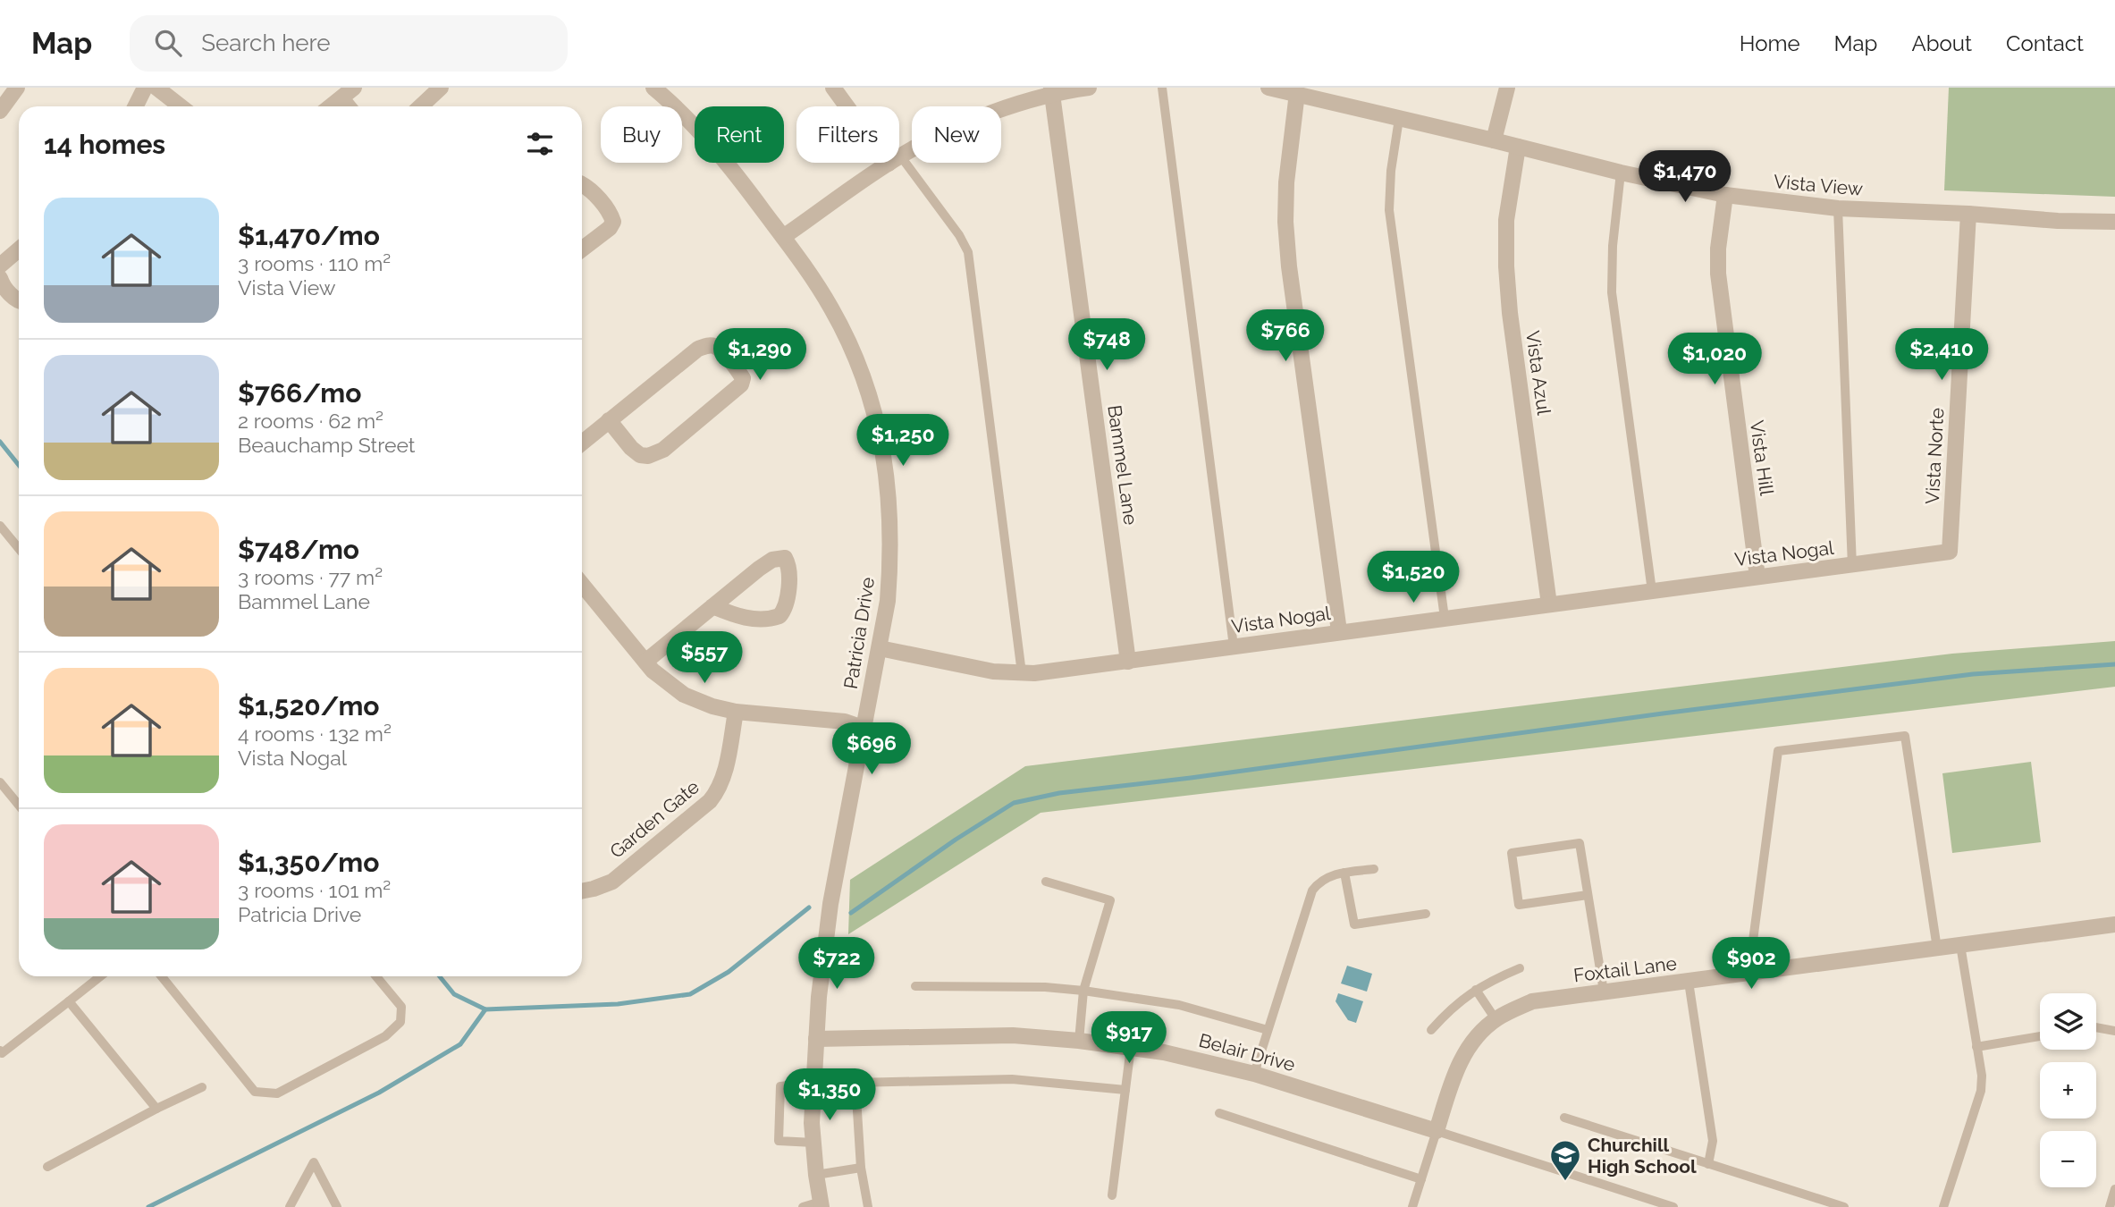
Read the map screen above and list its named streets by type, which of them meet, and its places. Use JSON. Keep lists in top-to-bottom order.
{
  "streets": {
    "street": [
      "Vista View",
      "Vista Azul",
      "Vista Norte",
      "Vista Hill",
      "Bammel Lane",
      "Vista Nogal",
      "Patricia Drive",
      "Garden Gate",
      "Foxtail Lane",
      "Belair Drive"
    ]
  },
  "crossings": [
    ["Vista View", "Vista Azul"],
    ["Vista View", "Vista Norte"],
    ["Vista View", "Vista Hill"],
    ["Vista Azul", "Vista Nogal"],
    ["Vista Norte", "Vista Nogal"],
    ["Vista Hill", "Vista Nogal"],
    ["Bammel Lane", "Vista Nogal"],
    ["Vista Nogal", "Patricia Drive"],
    ["Patricia Drive", "Belair Drive"],
    ["Foxtail Lane", "Belair Drive"]
  ],
  "places": {
    "school or university": ["Churchill High School"]
  },
  "page": {
    "header": "Map",
    "search": "Search here",
    "nav": [
      "Home",
      "Map",
      "About",
      "Contact"
    ],
    "chip": [
      "Buy",
      "Rent",
      "Filters",
      "New"
    ],
    "heading": "14 homes",
    "price": [
      "$1,470",
      "$766",
      "$748",
      "$1,290",
      "$2,410",
      "$1,020",
      "$1,250",
      "$1,520",
      "$557",
      "$696",
      "$722",
      "$902",
      "$917",
      "$1,350"
    ],
    "list": [
      {
        "name": "$1,470/mo",
        "note": "3 rooms · 110 m² · Vista View"
      },
      {
        "name": "$766/mo",
        "note": "2 rooms · 62 m² · Beauchamp Street"
      },
      {
        "name": "$748/mo",
        "note": "3 rooms · 77 m² · Bammel Lane"
      },
      {
        "name": "$1,520/mo",
        "note": "4 rooms · 132 m² · Vista Nogal"
      },
      {
        "name": "$1,350/mo",
        "note": "3 rooms · 101 m² · Patricia Drive"
      }
    ],
    "map_buttons": ["+", "−"]
  }
}
